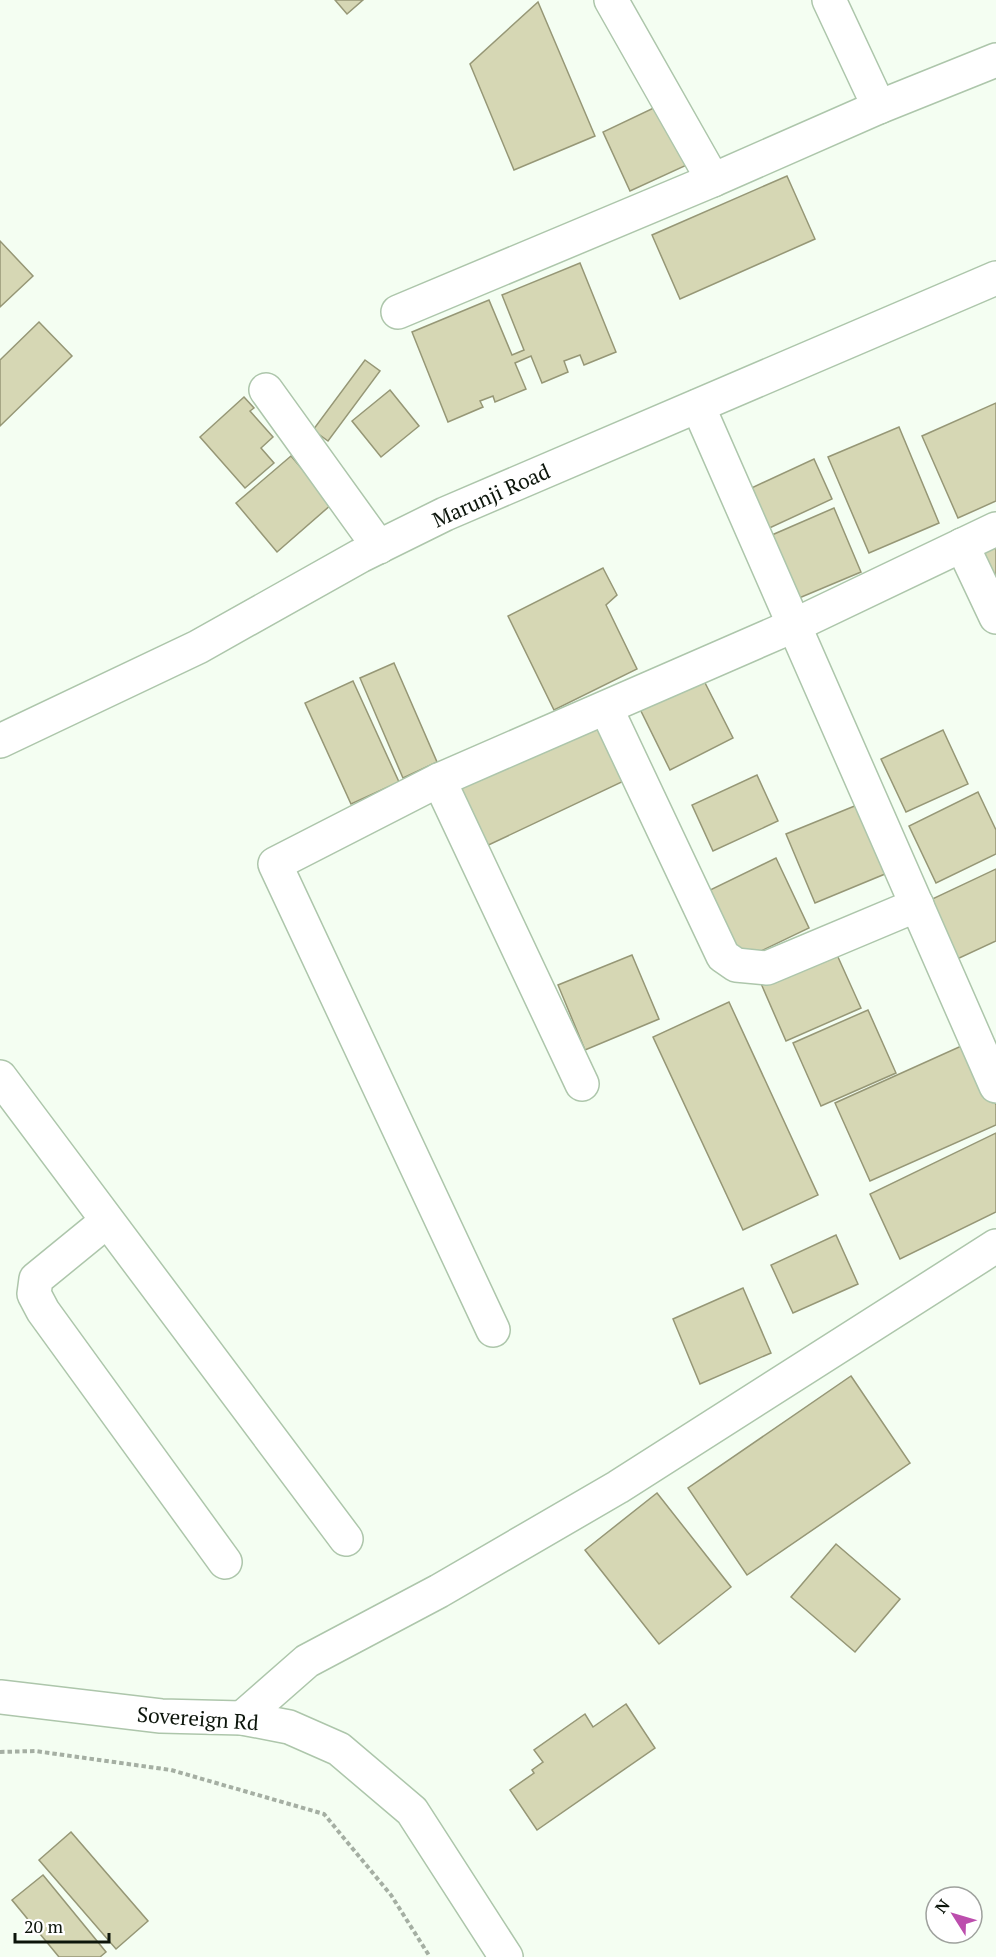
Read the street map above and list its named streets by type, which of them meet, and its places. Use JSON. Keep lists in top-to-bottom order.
{
  "streets": {
    "street": ["Marunji Road", "Sovereign Rd"]
  },
  "scale_bar": "20 m",
  "north": "top left"
}
